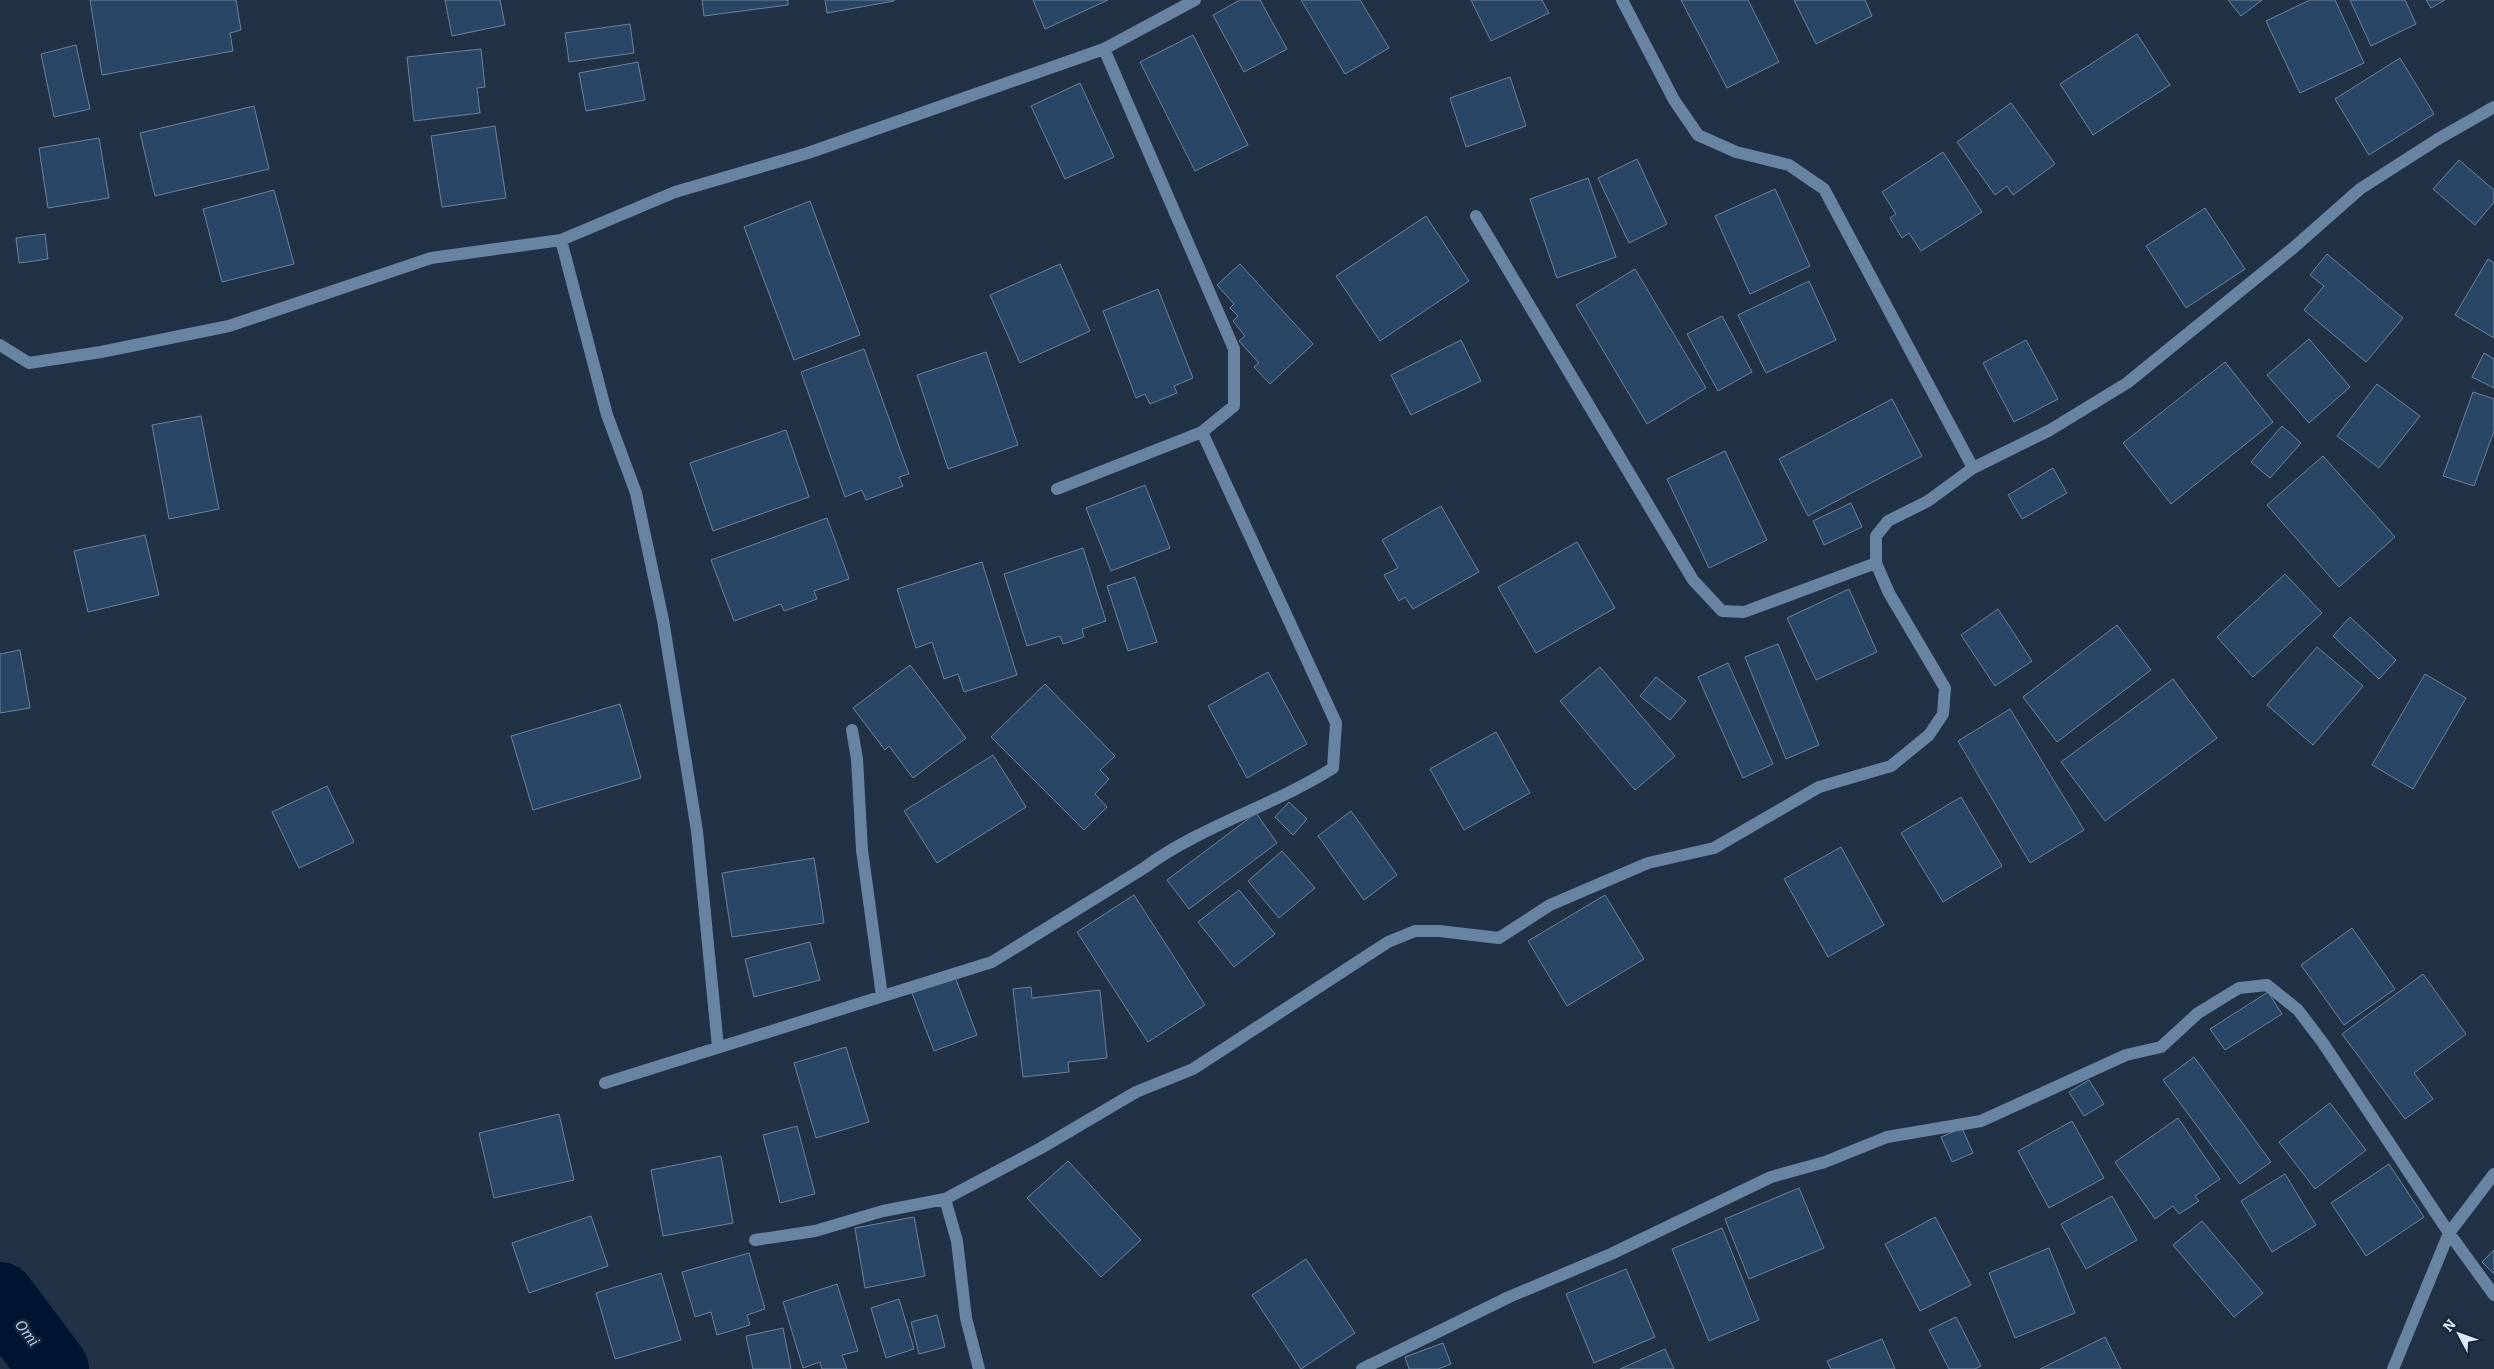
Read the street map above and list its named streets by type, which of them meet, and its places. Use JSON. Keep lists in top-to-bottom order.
{
  "water": ["Omi"],
  "north": "top left"
}
